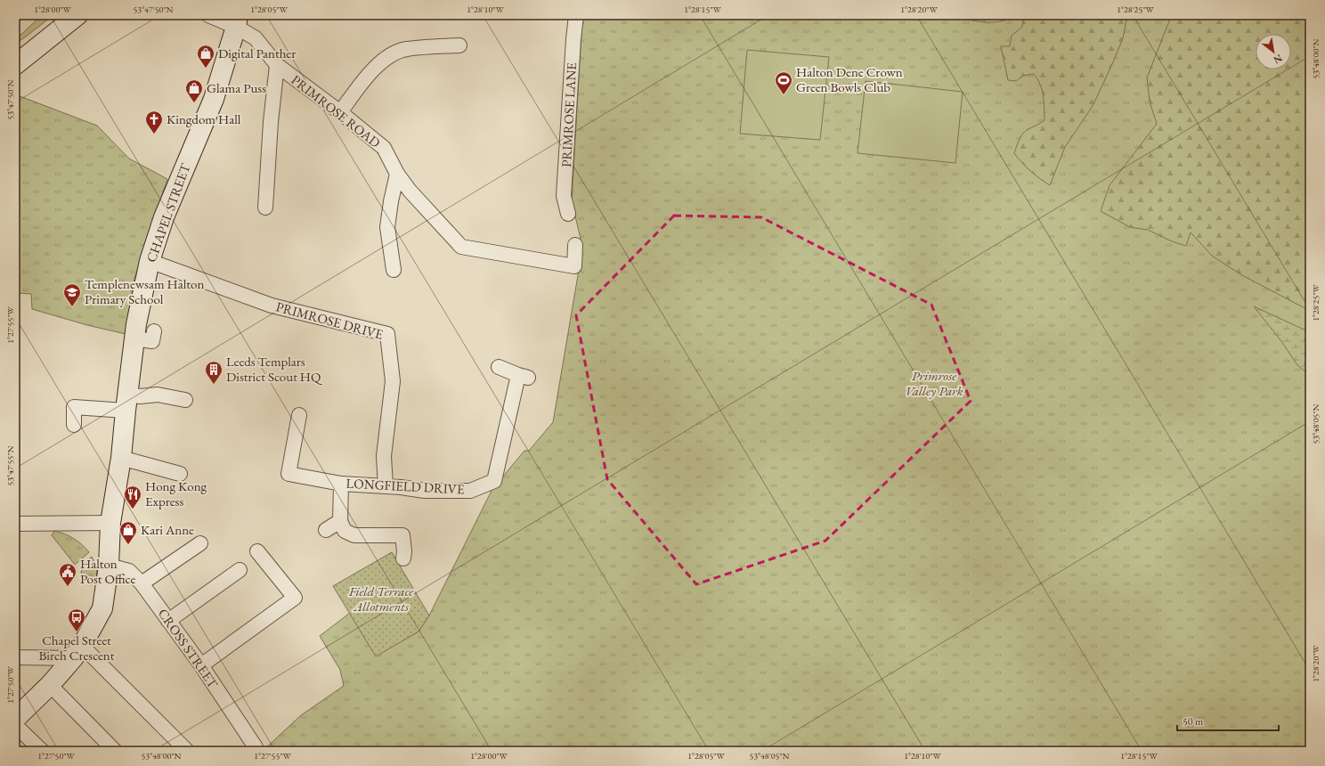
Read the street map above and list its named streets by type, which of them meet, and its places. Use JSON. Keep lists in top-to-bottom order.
{
  "streets": {
    "street": [
      "PRIMROSE ROAD",
      "PRIMROSE LANE",
      "CHAPEL STREET",
      "PRIMROSE DRIVE",
      "LONGFIELD DRIVE",
      "CROSS STREET"
    ]
  },
  "crossings": [
    ["PRIMROSE ROAD", "CHAPEL STREET"],
    ["CHAPEL STREET", "PRIMROSE DRIVE"],
    ["CHAPEL STREET", "CROSS STREET"],
    ["PRIMROSE DRIVE", "LONGFIELD DRIVE"]
  ],
  "parks": ["Primrose Valley Park", "Field Terrace Allotments"],
  "places": {
    "shop": ["Digital Panther", "Glama Puss", "Kari Anne"],
    "sports": ["Halton Dene Crown Green Bowls Club"],
    "church": ["Kingdom Hall"],
    "school or university": ["Templenewsam Halton Primary School"],
    "building": ["Leeds Templars District Scout HQ"],
    "restaurant": ["Hong Kong Express"],
    "public building": ["Halton Post Office"],
    "bus stop": ["Chapel Street Birch Crescent"]
  },
  "scale_bar": "50 m",
  "north": "bottom right",
  "coordinates": [
    "1°28'00\"W",
    "53°47'50\"N",
    "1°28'05\"W",
    "1°28'10\"W",
    "1°28'15\"W",
    "1°28'20\"W",
    "1°28'25\"W",
    "53°48'00\"N",
    "1°27'55\"W",
    "53°48'05\"N",
    "53°47'55\"N",
    "1°27'50\"W"
  ]
}
